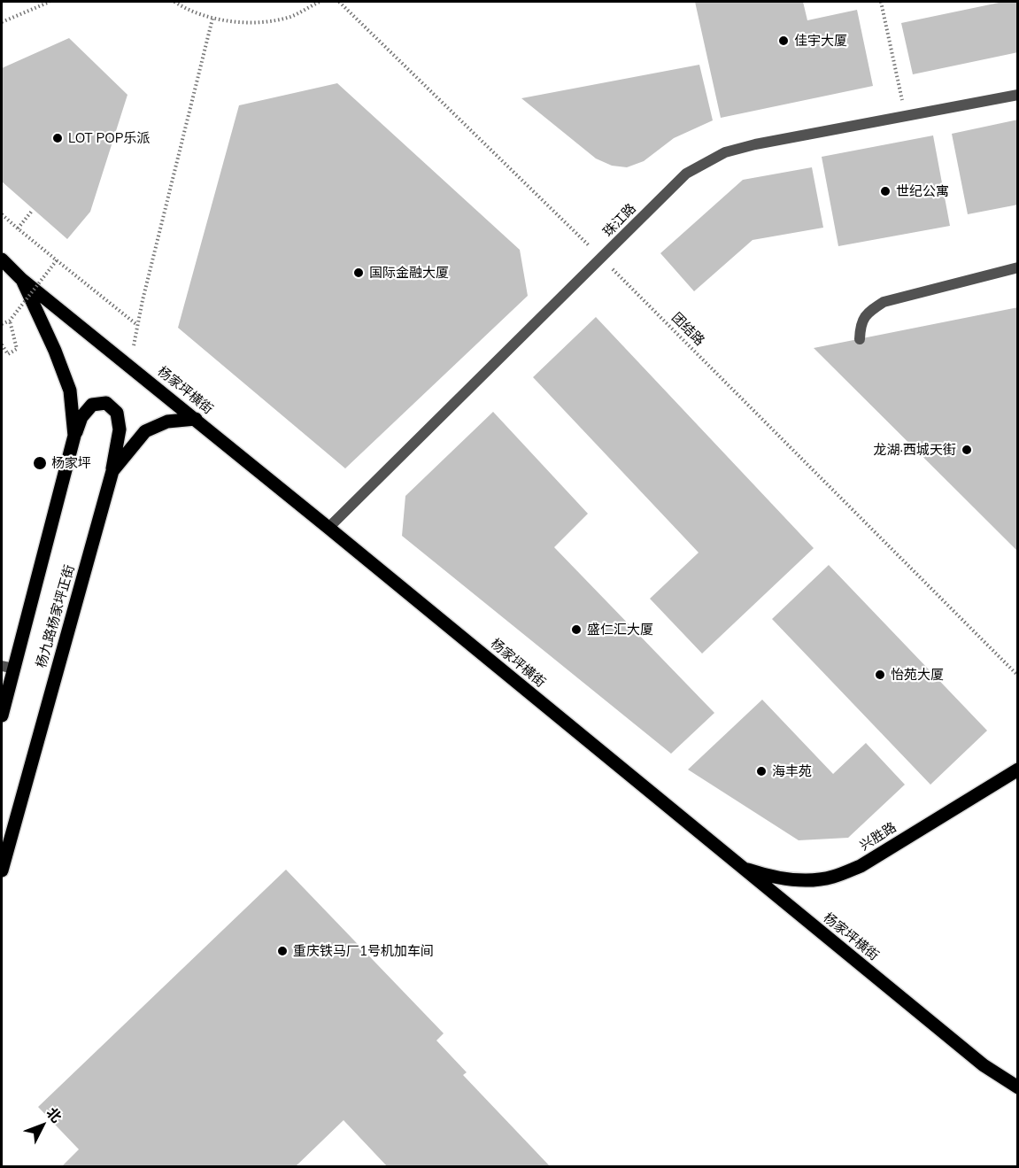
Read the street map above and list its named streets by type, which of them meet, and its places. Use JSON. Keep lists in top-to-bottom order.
{
  "streets": {
    "main road": ["杨家坪横街", "杨九路杨家坪正街", "兴胜路"],
    "street": ["珠江路"],
    "path": ["团结路"]
  },
  "crossings": [
    ["珠江路", "团结路"],
    ["珠江路", "杨家坪横街"],
    ["杨家坪横街", "杨九路杨家坪正街"],
    ["杨家坪横街", "兴胜路"]
  ],
  "places": [
    "佳宇大厦",
    "LOT POP乐派",
    "世纪公寓",
    "国际金融大厦",
    "龙湖·西城天街",
    "杨家坪",
    "盛仁汇大厦",
    "怡苑大厦",
    "海丰苑",
    "重庆铁马厂1号机加车间"
  ],
  "north": "top right"
}
